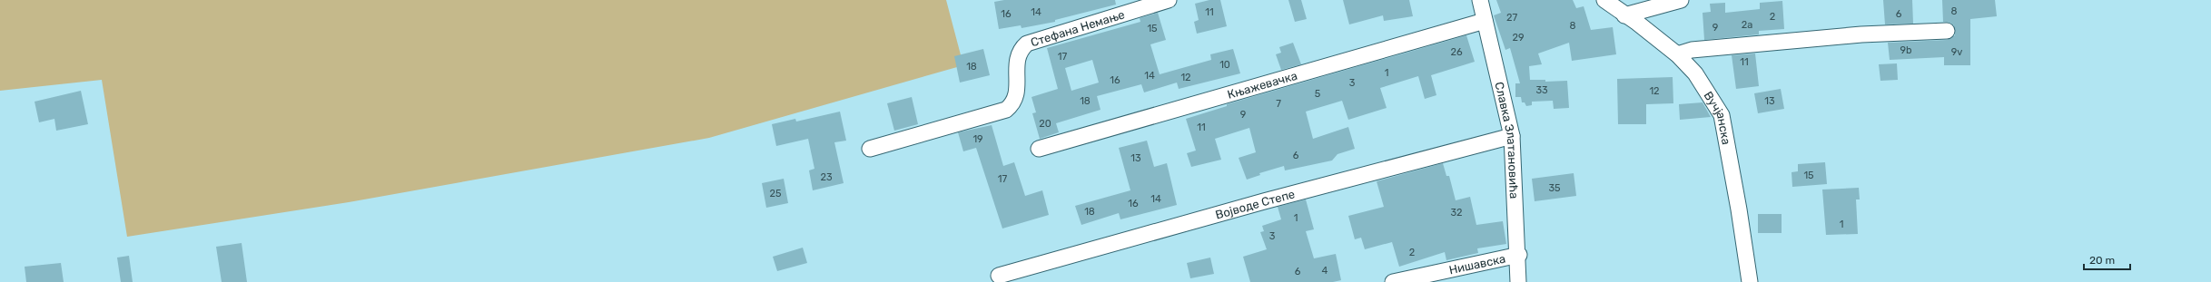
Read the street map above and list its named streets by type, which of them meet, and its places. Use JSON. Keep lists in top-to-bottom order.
{
  "streets": {
    "street": [
      "Стефана Немање",
      "Књажевачка",
      "Вучјанска",
      "Славка Златановића",
      "Војводе Степе",
      "Нишавска"
    ]
  },
  "crossings": [
    ["Књажевачка", "Славка Златановића"],
    ["Славка Златановића", "Војводе Степе"],
    ["Славка Златановића", "Нишавска"]
  ],
  "house_numbers": [
    "8",
    "14",
    "11",
    "16",
    "6",
    "2",
    "27",
    "2a",
    "8",
    "9",
    "15",
    "29",
    "9b",
    "26",
    "9v",
    "17",
    "11",
    "10",
    "18",
    "1",
    "14",
    "12",
    "16",
    "3",
    "33",
    "12",
    "5",
    "18",
    "13",
    "7",
    "9",
    "20",
    "11",
    "19",
    "6",
    "13",
    "15",
    "23",
    "17",
    "35",
    "25",
    "14",
    "16",
    "18",
    "32",
    "1",
    "1",
    "3",
    "2",
    "4",
    "6"
  ],
  "scale_bar": "20 m"
}
